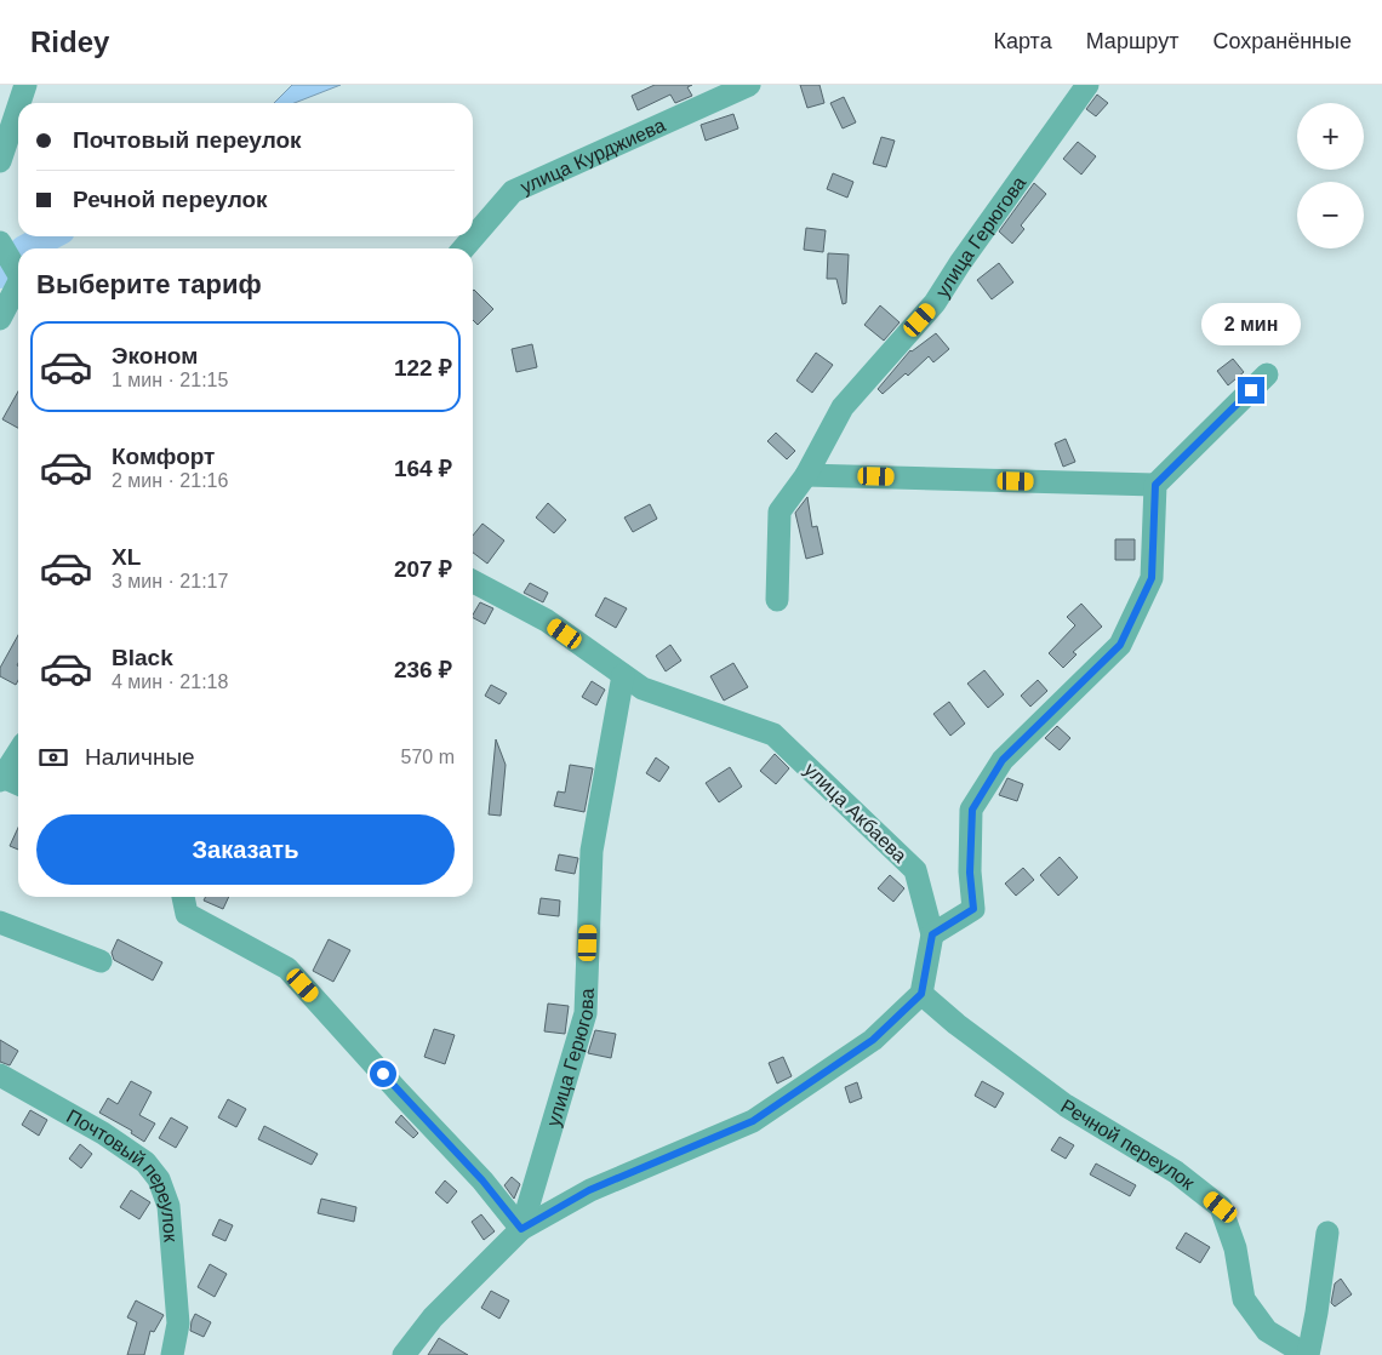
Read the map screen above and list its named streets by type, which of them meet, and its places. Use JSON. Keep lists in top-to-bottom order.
{
  "streets": {
    "street": [
      "улица Курджиева",
      "улица Герюгова",
      "улица Акбаева",
      "Речной переулок",
      "Почтовый переулок"
    ]
  },
  "crossings": [
    ["улица Герюгова", "улица Акбаева"],
    ["улица Акбаева", "Речной переулок"]
  ],
  "page": {
    "header": "Ridey",
    "nav": ["Карта", "Маршрут", "Сохранённые"],
    "map_buttons": ["+", "−"],
    "banner": ["Почтовый переулок", "Речной переулок"],
    "heading": "Выберите тариф",
    "bubble": "2 мин",
    "list": [
      {
        "name": "Эконом",
        "note": "1 мин · 21:15",
        "value": "122 ₽"
      },
      {
        "name": "Комфорт",
        "note": "2 мин · 21:16",
        "value": "164 ₽"
      },
      {
        "name": "XL",
        "note": "3 мин · 21:17",
        "value": "207 ₽"
      },
      {
        "name": "Black",
        "note": "4 мин · 21:18",
        "value": "236 ₽"
      }
    ],
    "pay": ["Наличные", "570 m"],
    "buttons": "Заказать"
  }
}
